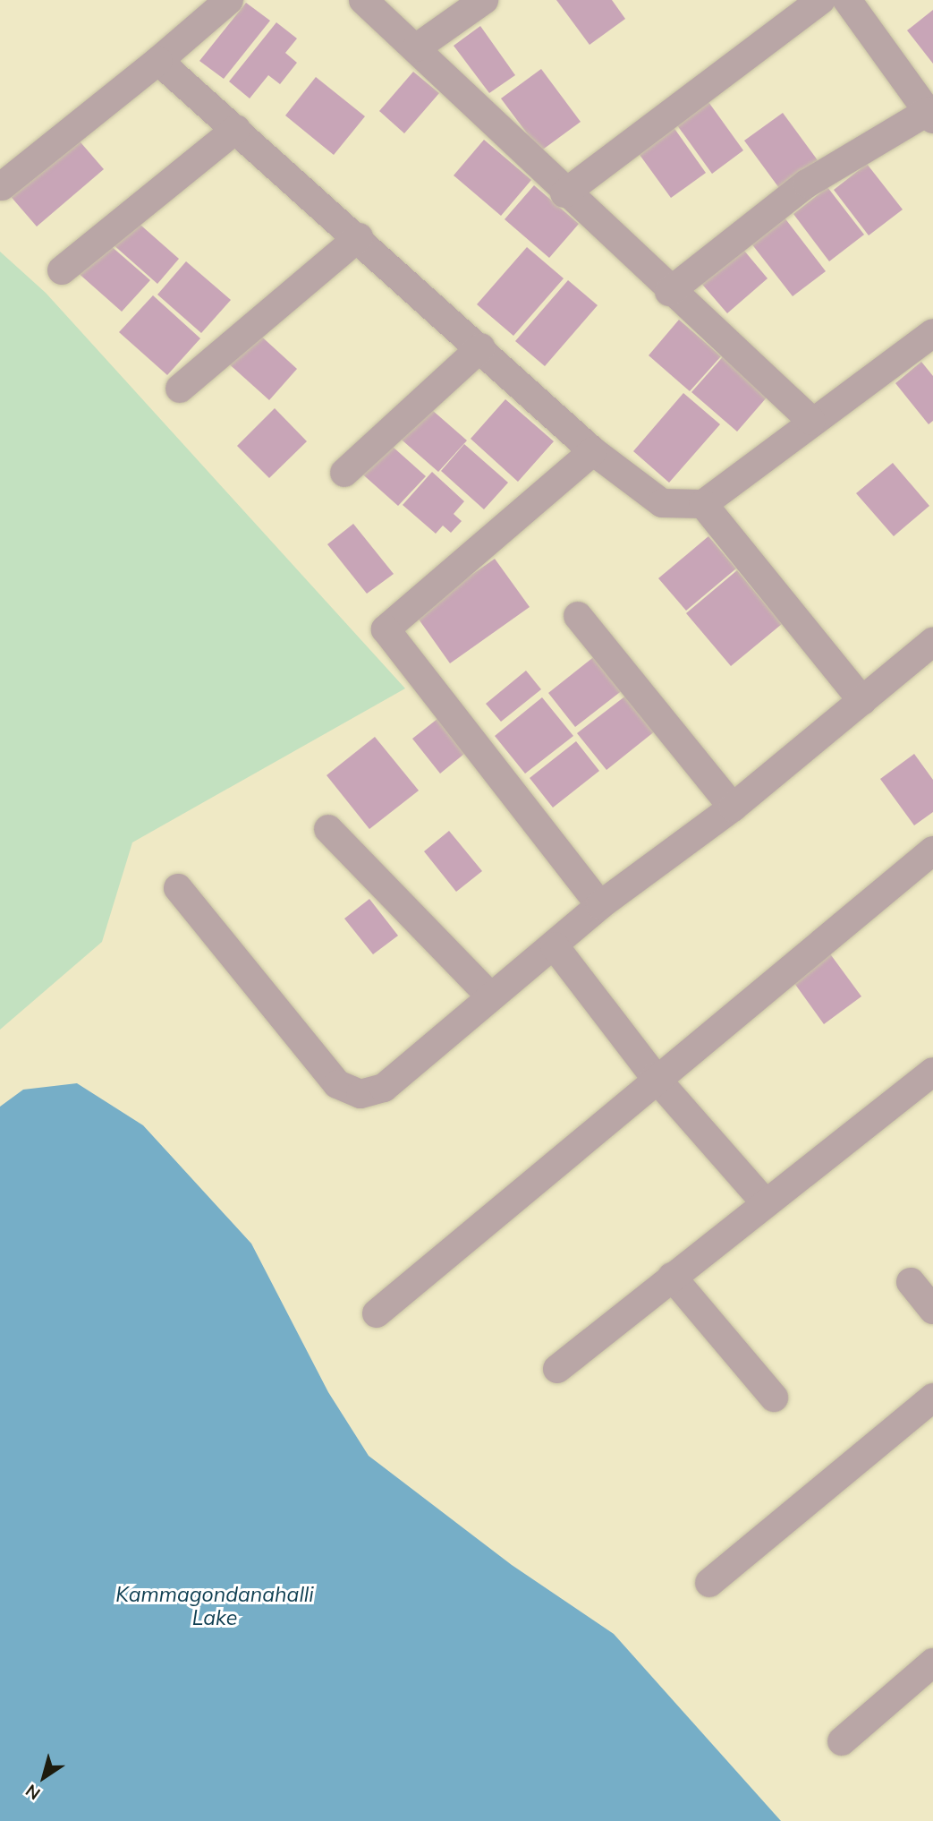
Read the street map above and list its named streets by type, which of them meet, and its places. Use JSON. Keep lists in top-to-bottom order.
{
  "water": ["Kammagondanahalli Lake"],
  "north": "bottom left"
}
